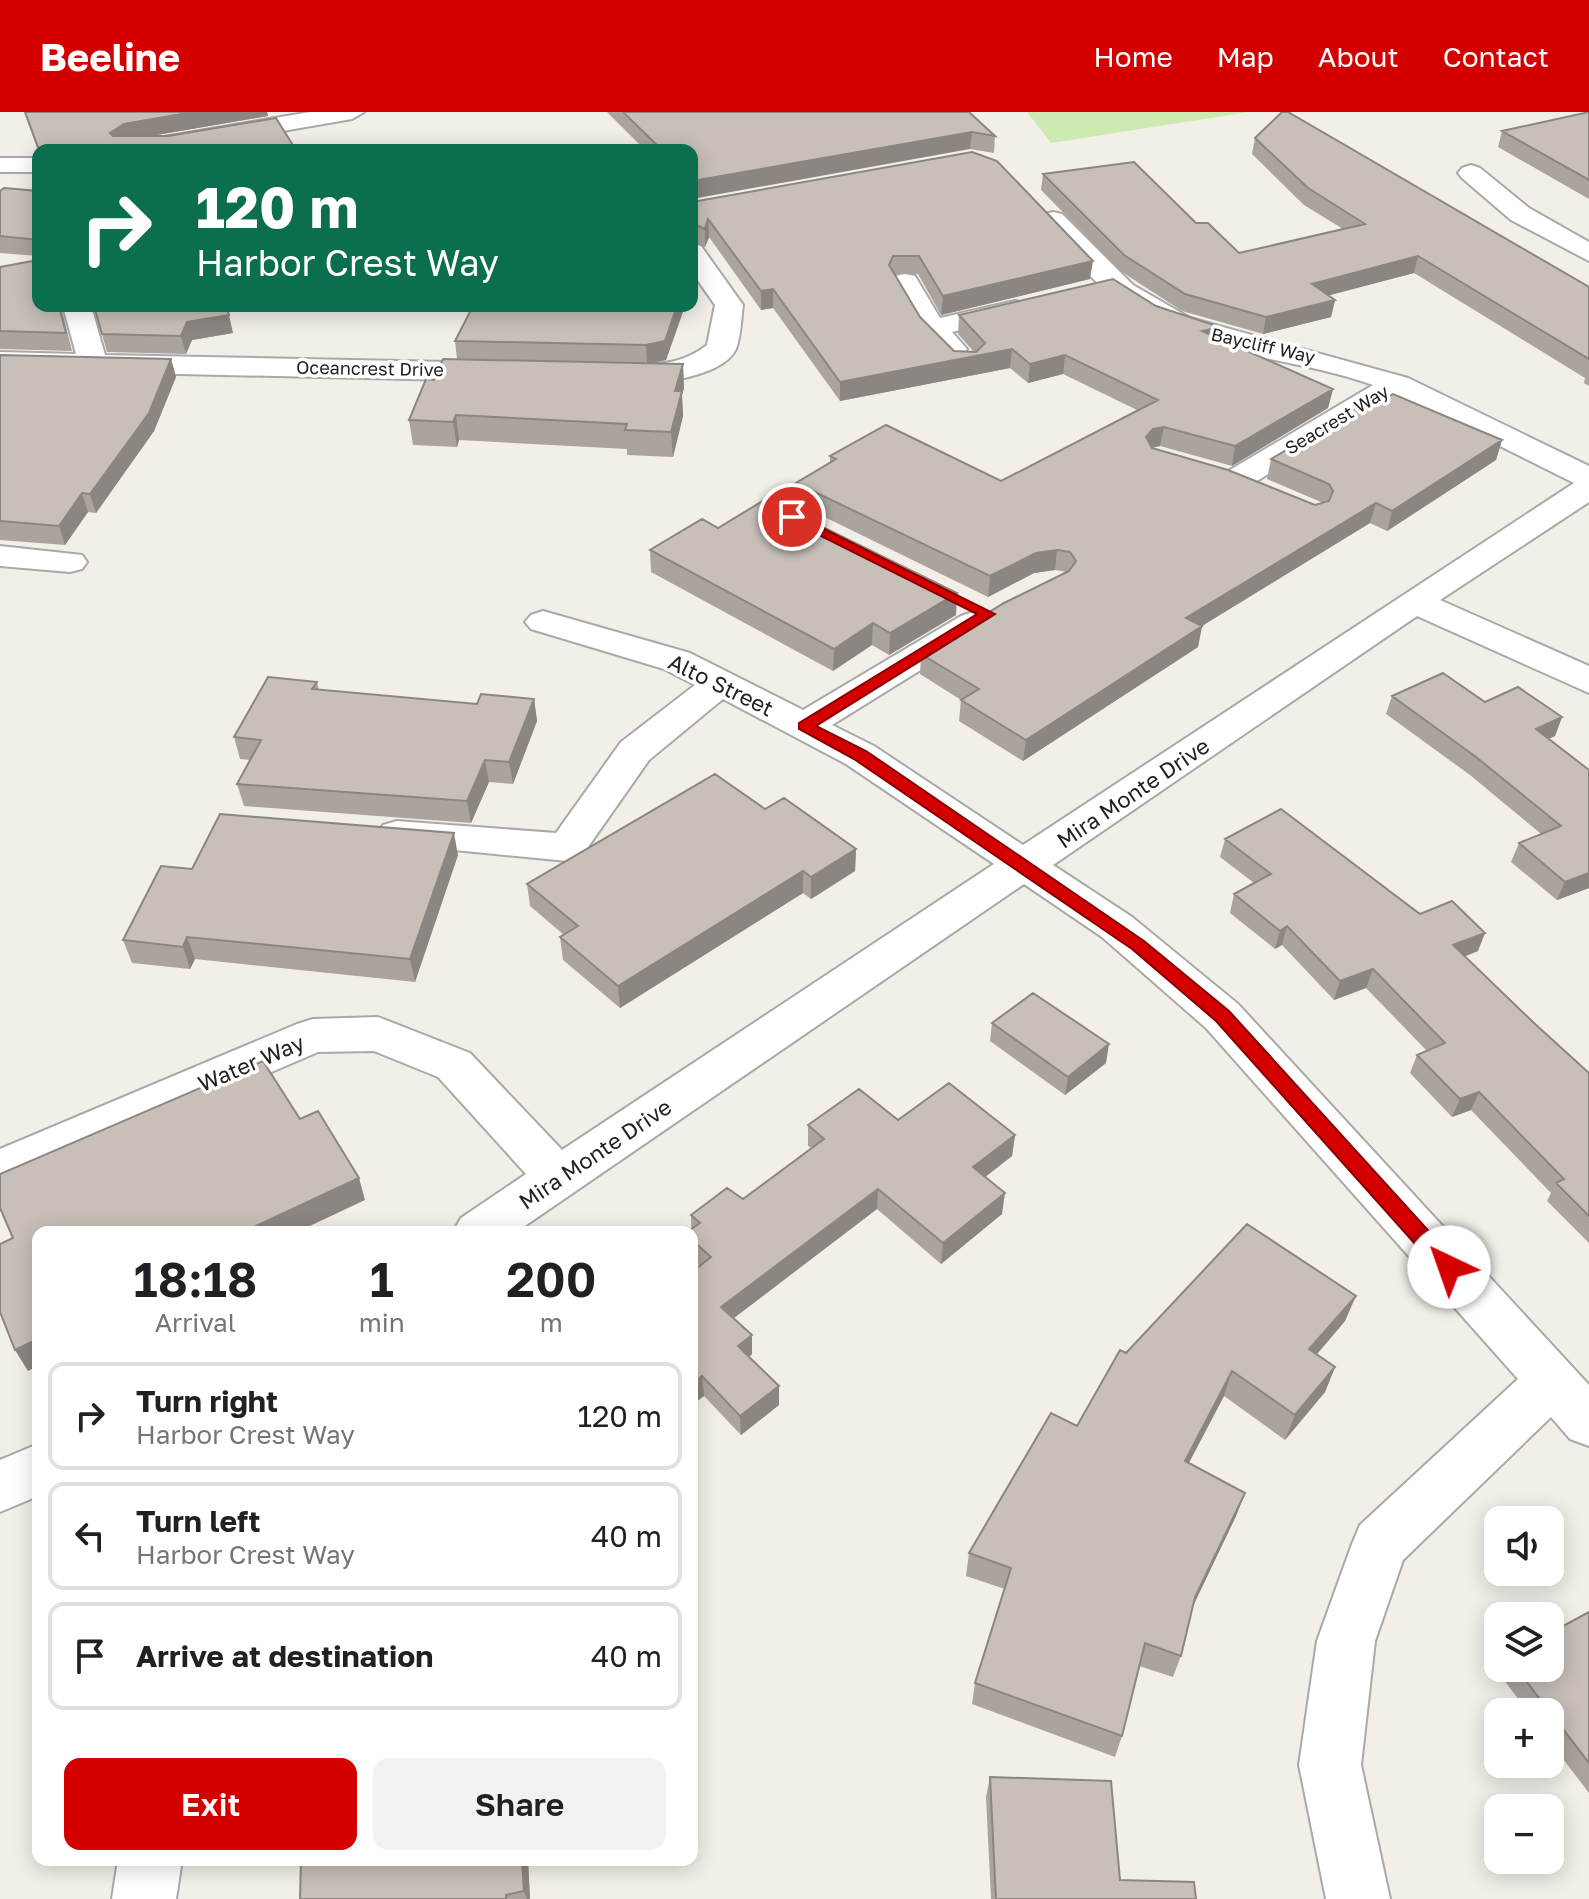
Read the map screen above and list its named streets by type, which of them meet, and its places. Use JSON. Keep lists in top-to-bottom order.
{
  "streets": {
    "street": [
      "Baycliff Way",
      "Oceancrest Drive",
      "Seacrest Way",
      "Alto Street",
      "Mira Monte Drive",
      "Water Way"
    ]
  },
  "crossings": [
    ["Baycliff Way", "Seacrest Way"],
    ["Alto Street", "Mira Monte Drive"],
    ["Mira Monte Drive", "Water Way"]
  ],
  "page": {
    "header": "Beeline",
    "nav": [
      "Home",
      "Map",
      "About",
      "Contact"
    ],
    "turn": ["120 m", "Harbor Crest Way"],
    "eta": [
      "18:18",
      "Arrival",
      "1",
      "min",
      "200",
      "m"
    ],
    "list": [
      {
        "name": "Turn right",
        "note": "Harbor Crest Way",
        "value": "120 m"
      },
      {
        "name": "Turn left",
        "note": "Harbor Crest Way",
        "value": "40 m"
      },
      {
        "name": "Arrive at destination",
        "value": "40 m"
      }
    ],
    "map_buttons": ["+", "−"],
    "buttons": ["Exit", "Share"]
  }
}
